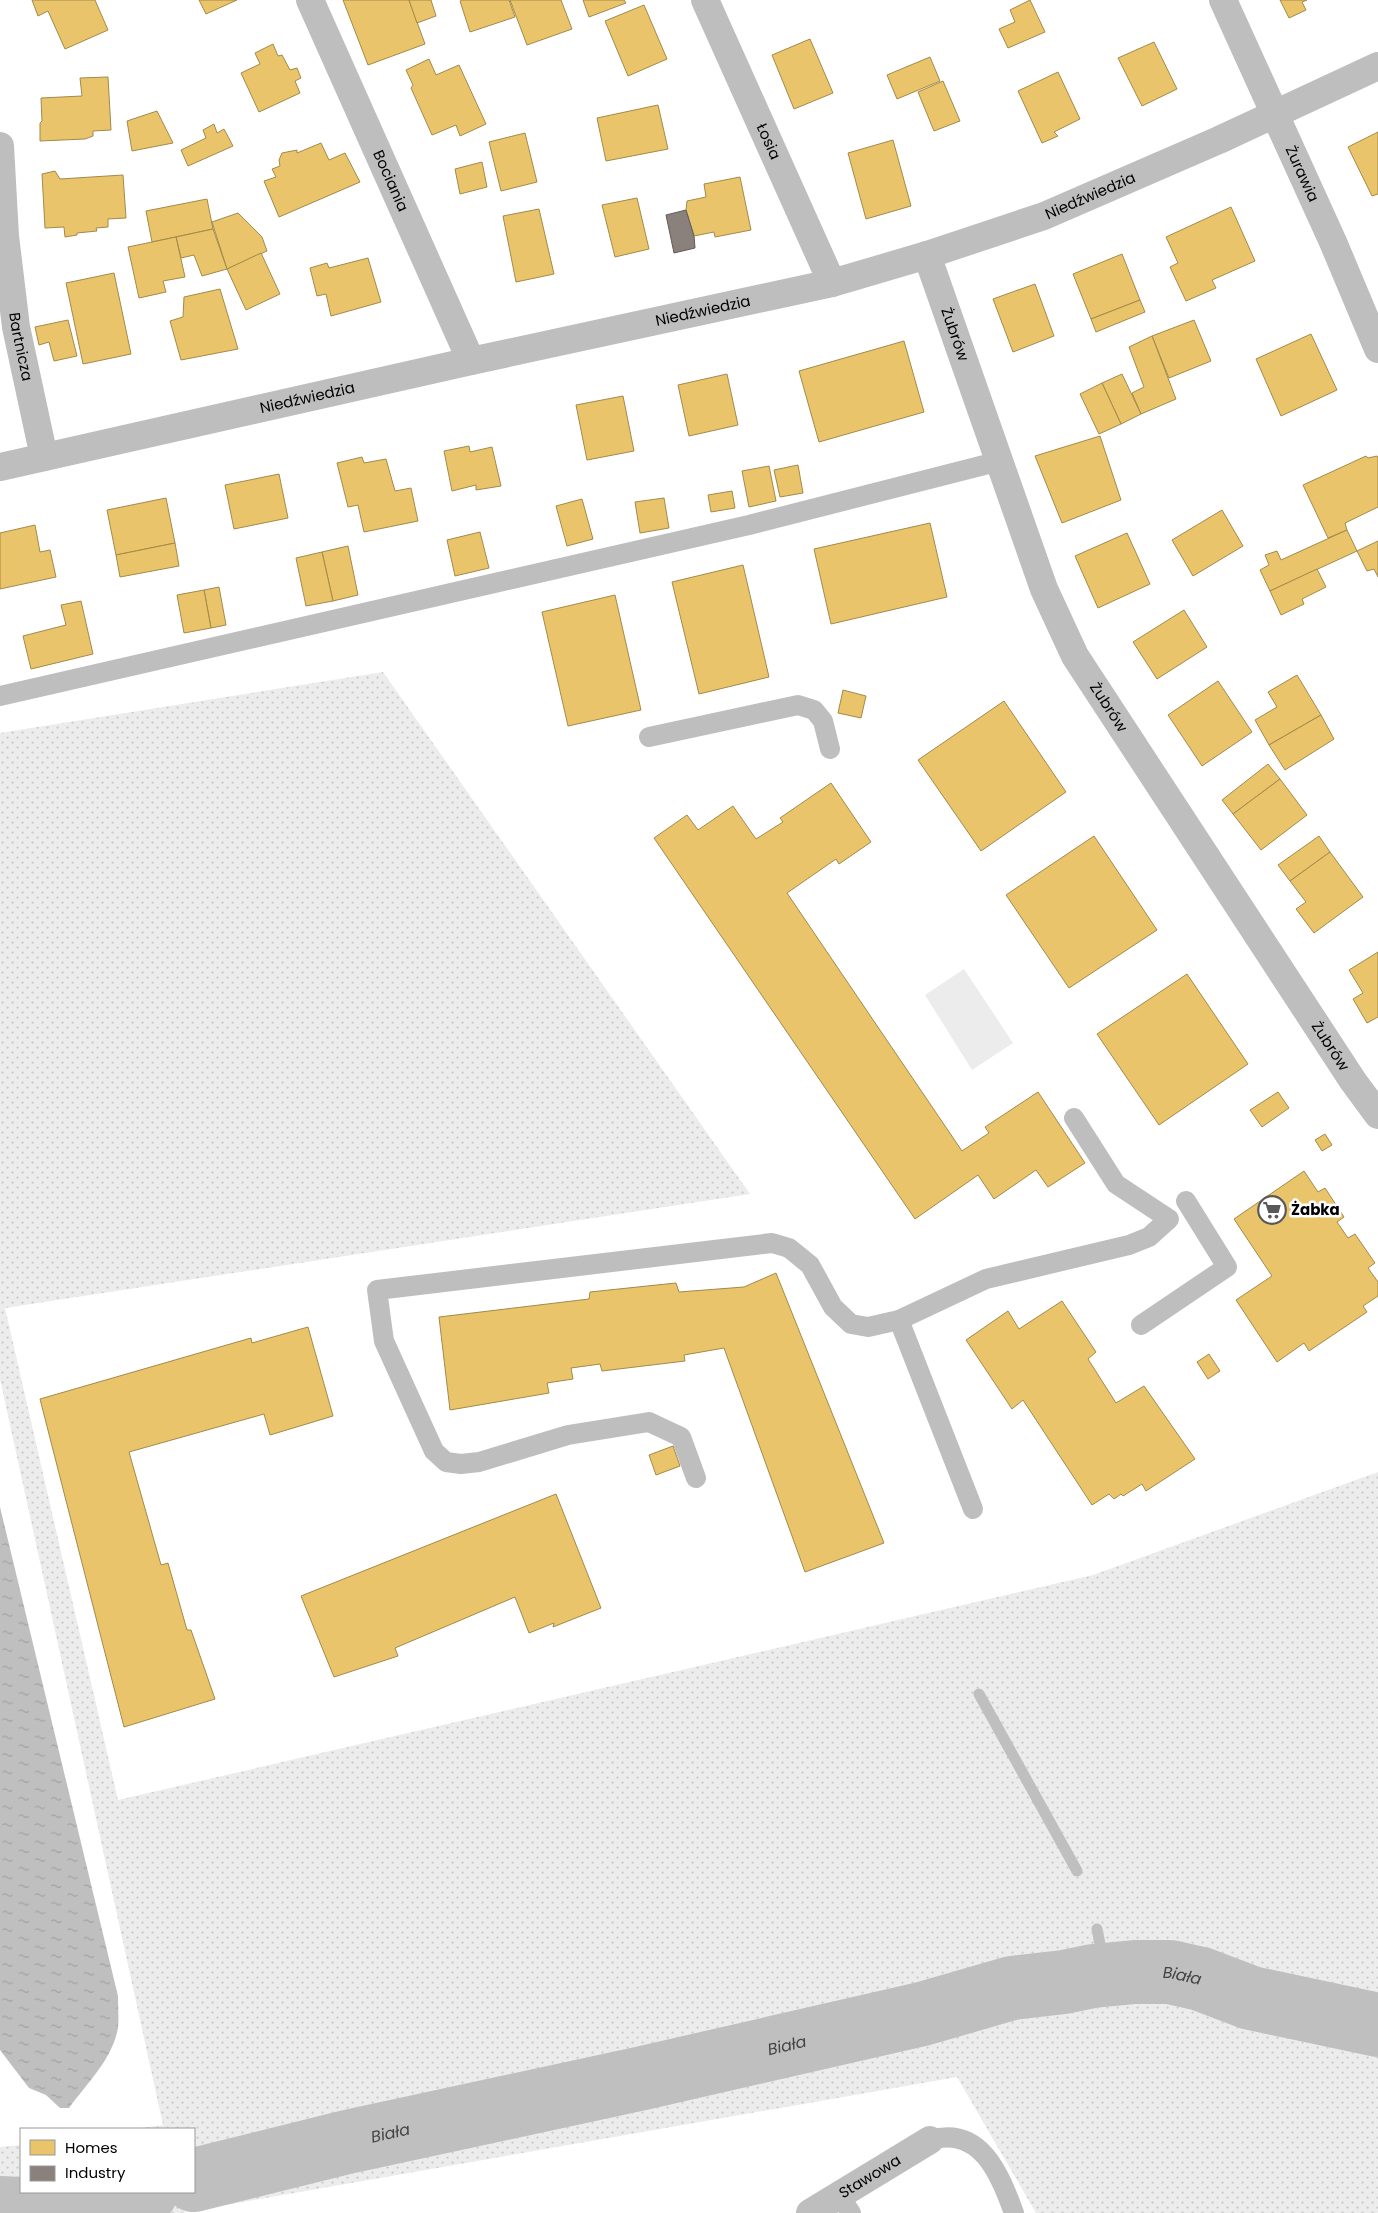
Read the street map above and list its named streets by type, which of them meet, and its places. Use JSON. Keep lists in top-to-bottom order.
{
  "streets": {
    "street": [
      "Łosia",
      "Żurawia",
      "Bociania",
      "Niedźwiedzia",
      "Żubrów",
      "Bartnicza",
      "Stawowa"
    ]
  },
  "crossings": [
    ["Łosia", "Niedźwiedzia"],
    ["Żurawia", "Niedźwiedzia"],
    ["Bociania", "Niedźwiedzia"],
    ["Niedźwiedzia", "Żubrów"],
    ["Niedźwiedzia", "Bartnicza"]
  ],
  "water": ["Biała"],
  "places": {
    "supermarket": ["Żabka"]
  },
  "legend": ["Homes", "Industry"]
}
